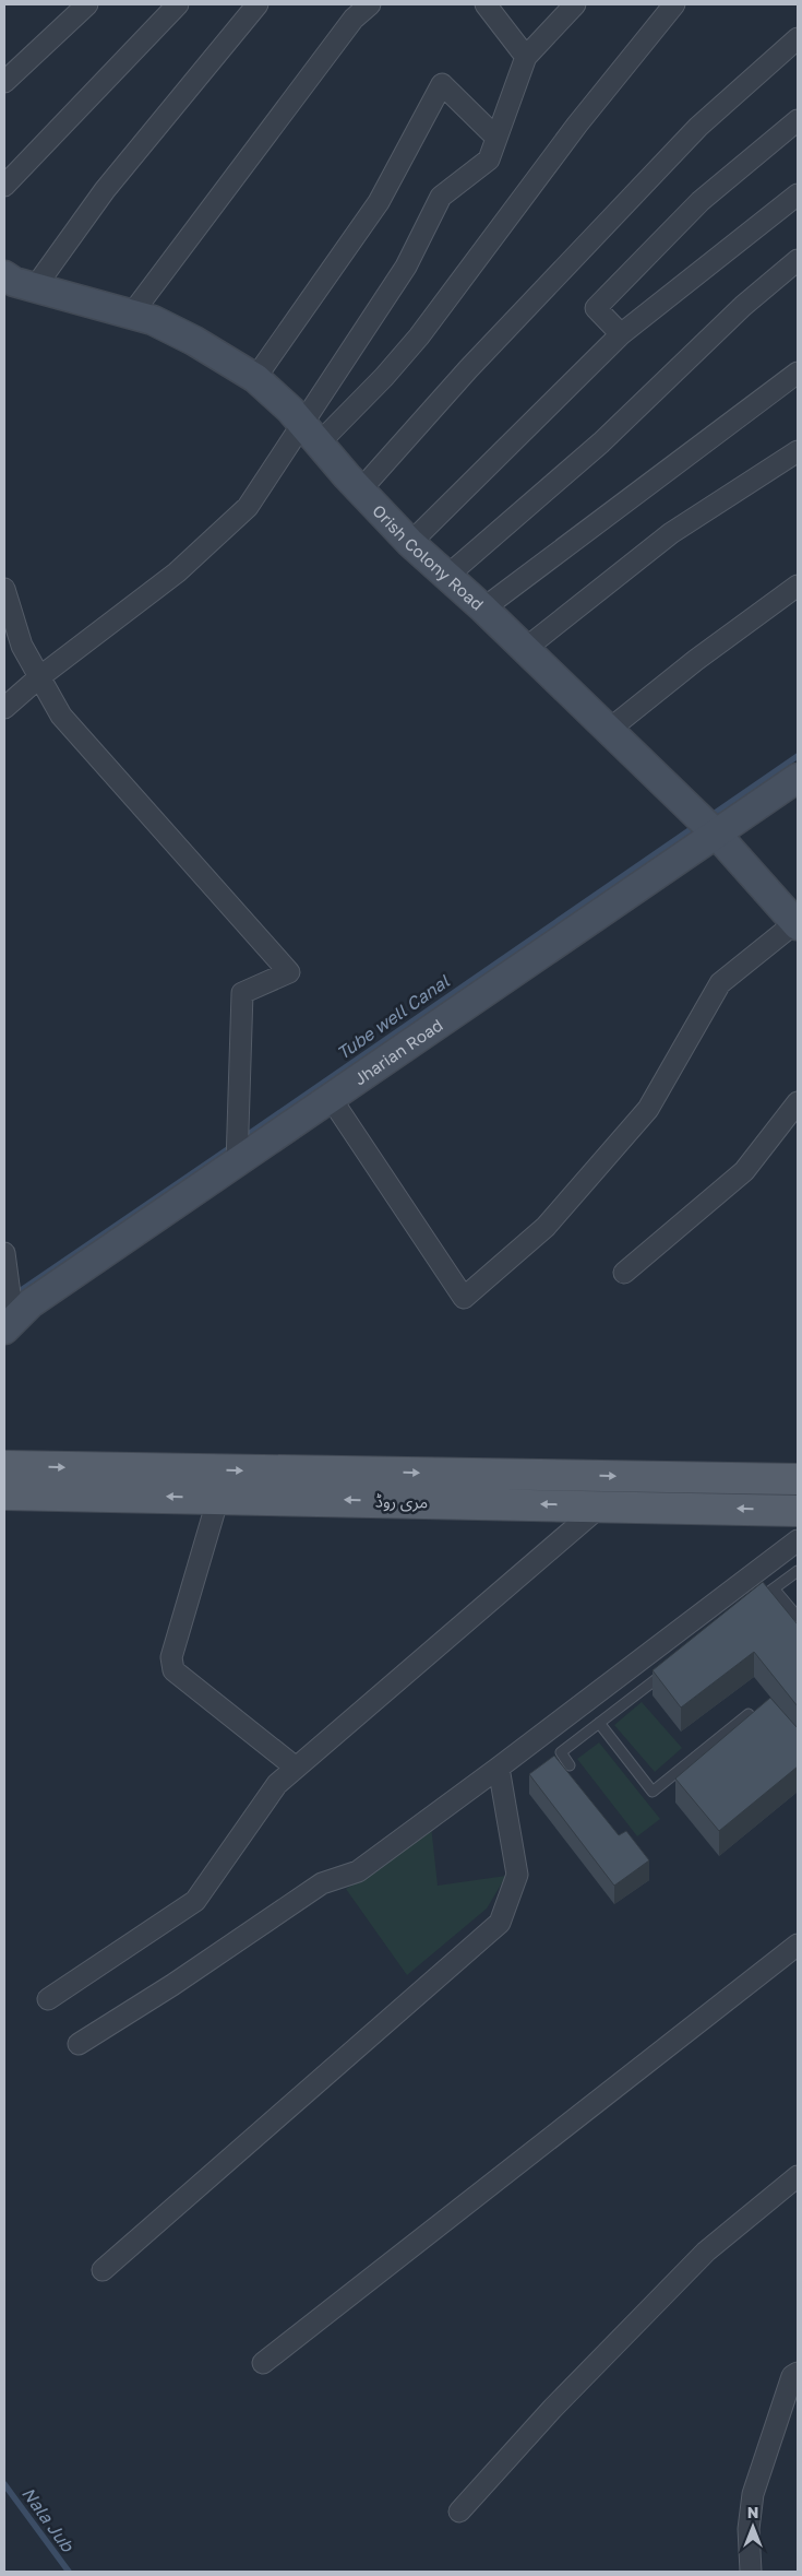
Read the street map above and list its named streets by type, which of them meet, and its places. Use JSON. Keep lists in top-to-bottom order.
{
  "streets": {
    "main road": ["مری روڈ"],
    "street": ["Orish Colony Road", "Jharian Road"]
  },
  "crossings": [
    ["Orish Colony Road", "Jharian Road"]
  ],
  "water": ["Tube well Canal", "Nala Jub"],
  "north": "top"
}
